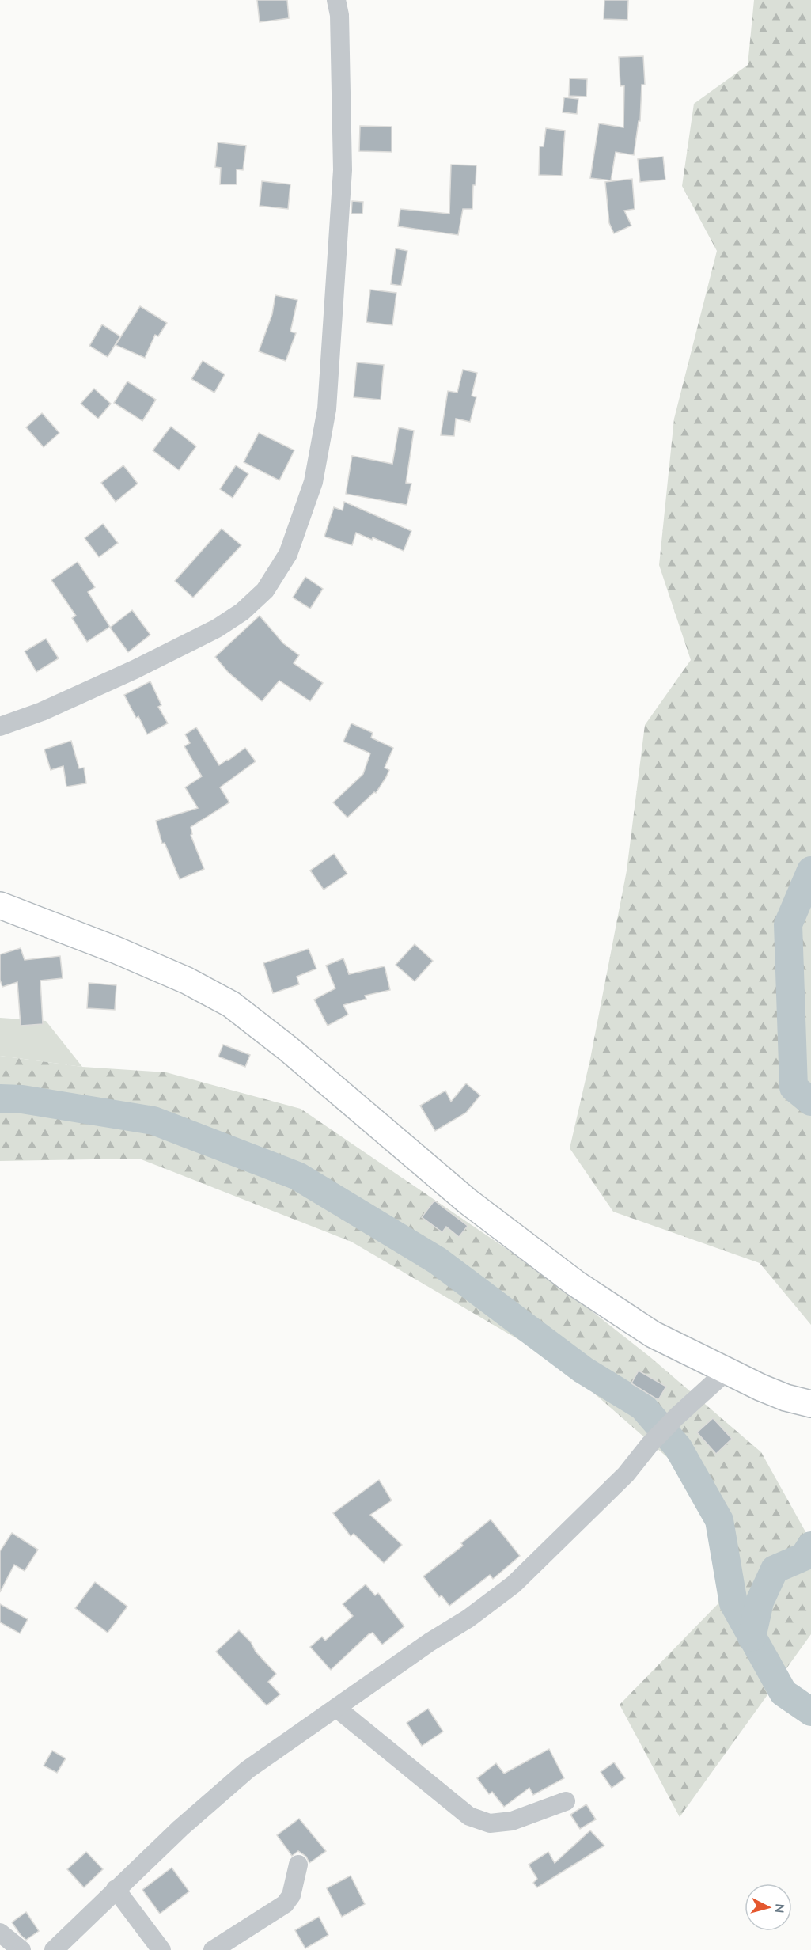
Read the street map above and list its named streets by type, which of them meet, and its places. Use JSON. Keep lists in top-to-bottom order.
{
  "north": "right"
}
